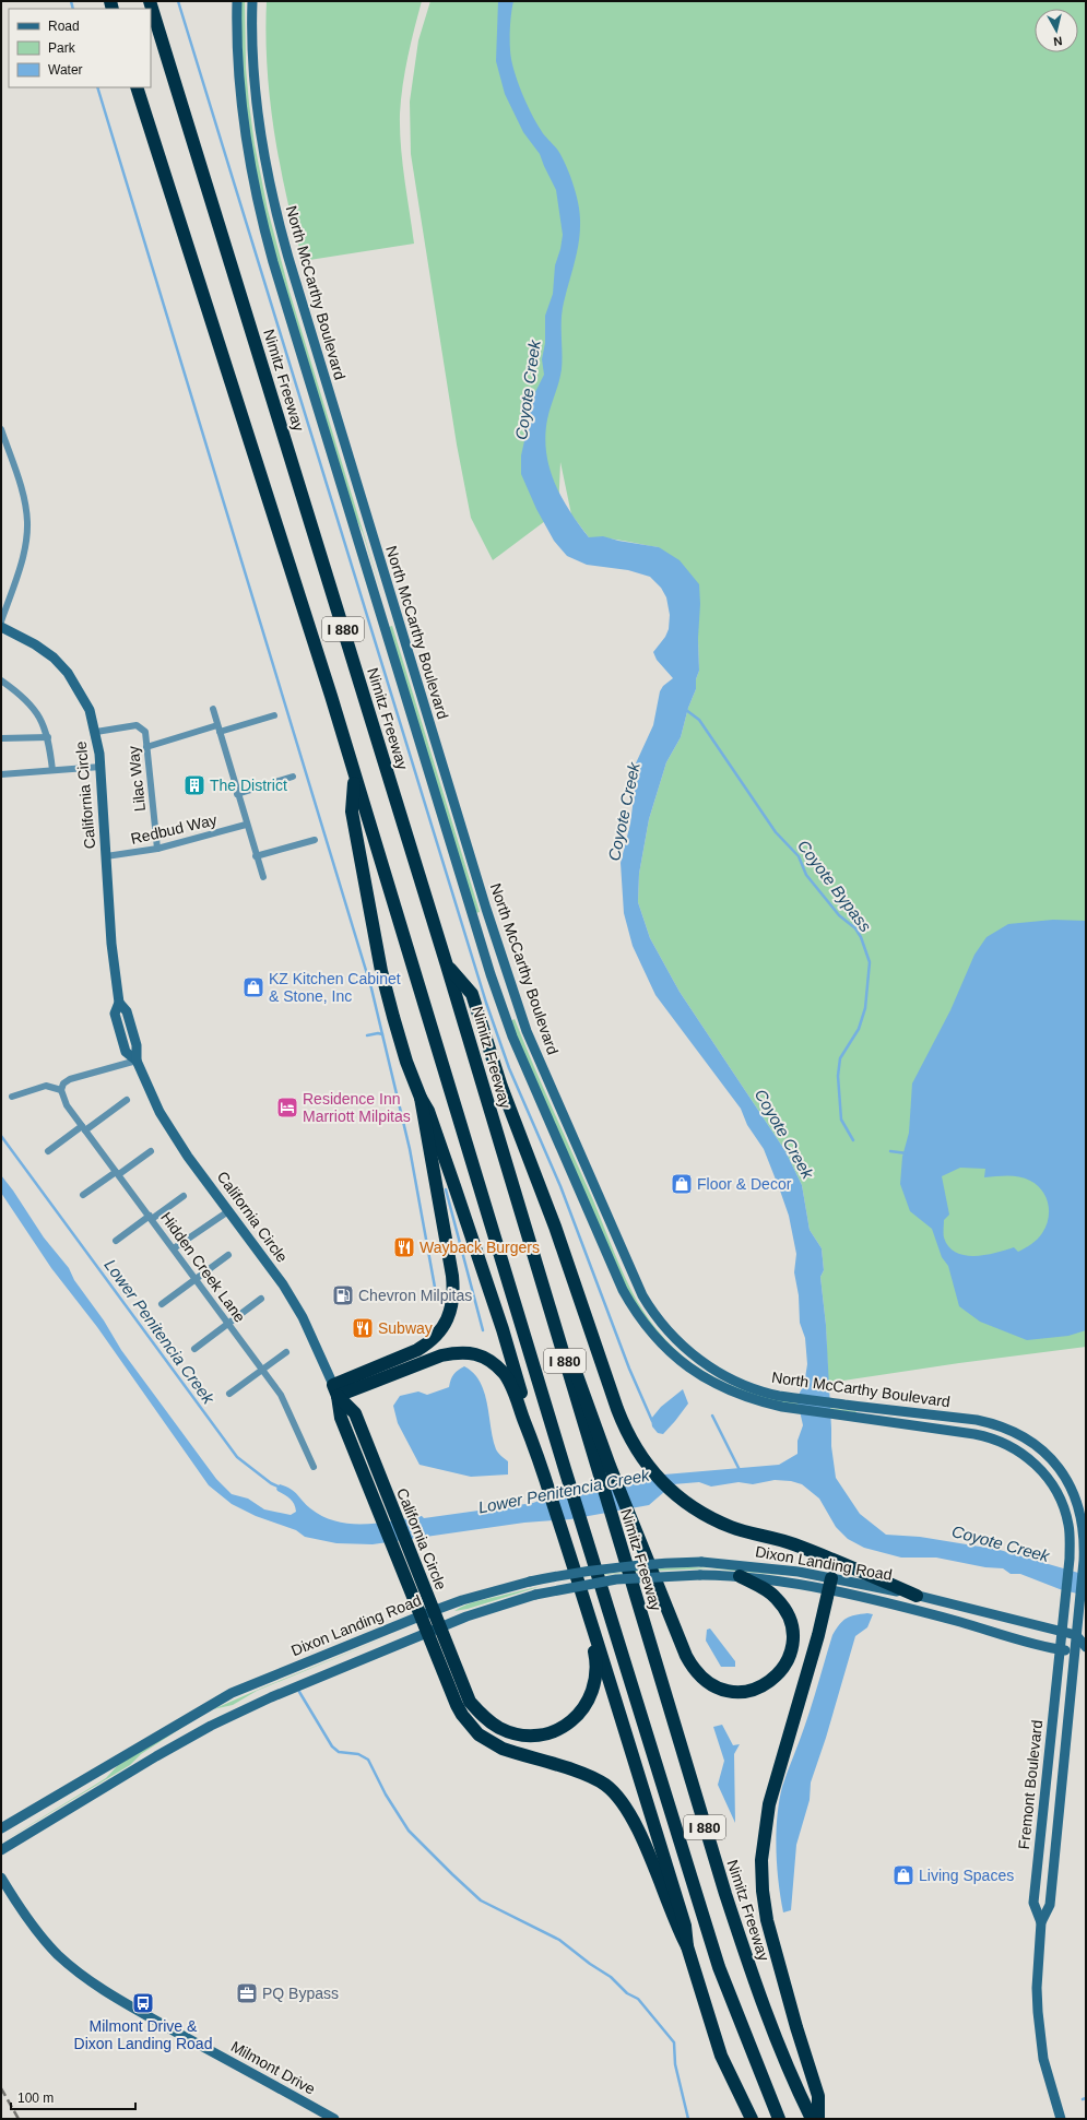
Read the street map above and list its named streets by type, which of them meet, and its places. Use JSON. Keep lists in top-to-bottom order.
{
  "streets": {
    "highway": ["Nimitz Freeway", "I 880", "California Circle"],
    "main road": [
      "North McCarthy Boulevard",
      "Dixon Landing Road",
      "Fremont Boulevard",
      "Milmont Drive"
    ],
    "street": ["Lilac Way", "Redbud Way", "Hidden Creek Lane"]
  },
  "crossings": [
    ["North McCarthy Boulevard", "Dixon Landing Road"],
    ["North McCarthy Boulevard", "Fremont Boulevard"],
    ["Lilac Way", "California Circle"],
    ["Lilac Way", "Redbud Way"],
    ["California Circle", "Redbud Way"],
    ["California Circle", "Dixon Landing Road"],
    ["Dixon Landing Road", "Fremont Boulevard"]
  ],
  "water": ["Coyote Creek", "Coyote Bypass", "Lower Penitencia Creek"],
  "places": {
    "building": ["The District"],
    "shop": ["KZ Kitchen Cabinet & Stone, Inc", "Floor & Decor", "Living Spaces"],
    "hotel": ["Residence Inn Marriott Milpitas"],
    "restaurant": ["Wayback Burgers", "Subway"],
    "fuel station": ["Chevron Milpitas"],
    "office": ["PQ Bypass"],
    "bus stop": ["Milmont Drive & Dixon Landing Road"]
  },
  "legend": ["Road", "Park", "Water"],
  "scale_bar": "100 m",
  "north": "bottom"
}
